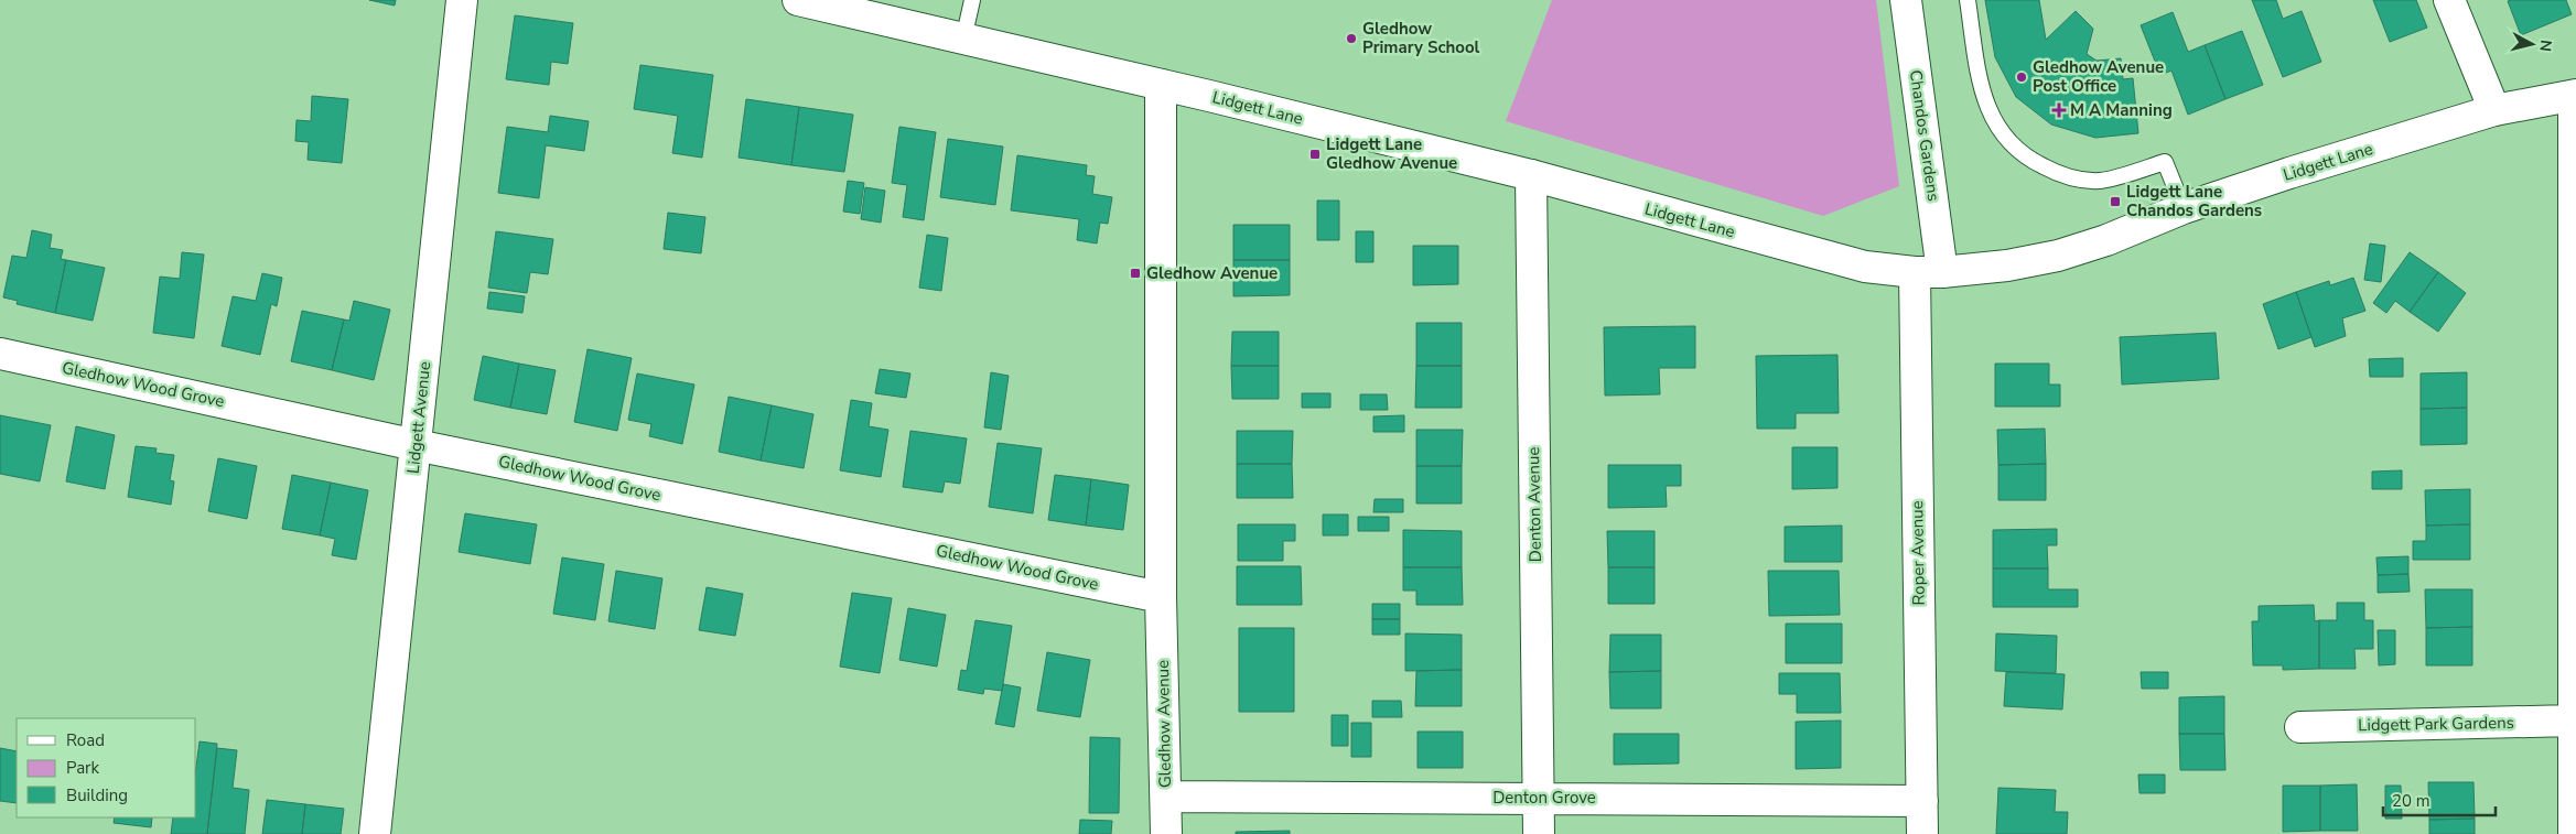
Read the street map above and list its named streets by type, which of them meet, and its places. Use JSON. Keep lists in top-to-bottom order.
{
  "streets": {
    "street": [
      "Lidgett Lane",
      "Chandos Gardens",
      "Gledhow Wood Grove",
      "Lidgett Avenue",
      "Denton Avenue",
      "Roper Avenue",
      "Gledhow Avenue",
      "Lidgett Park Gardens",
      "Denton Grove"
    ]
  },
  "crossings": [
    ["Lidgett Lane", "Chandos Gardens"],
    ["Lidgett Lane", "Denton Avenue"],
    ["Lidgett Lane", "Roper Avenue"],
    ["Lidgett Lane", "Gledhow Avenue"],
    ["Chandos Gardens", "Roper Avenue"],
    ["Gledhow Wood Grove", "Lidgett Avenue"],
    ["Gledhow Wood Grove", "Gledhow Avenue"],
    ["Denton Avenue", "Denton Grove"],
    ["Roper Avenue", "Denton Grove"],
    ["Gledhow Avenue", "Denton Grove"]
  ],
  "places": {
    "other": ["Gledhow Primary School", "Gledhow Avenue Post Office"],
    "health": ["M A Manning"],
    "transit": ["Lidgett Lane Gledhow Avenue", "Lidgett Lane Chandos Gardens", "Gledhow Avenue"]
  },
  "legend": ["Road", "Park", "Building"],
  "scale_bar": "20 m",
  "north": "right"
}
